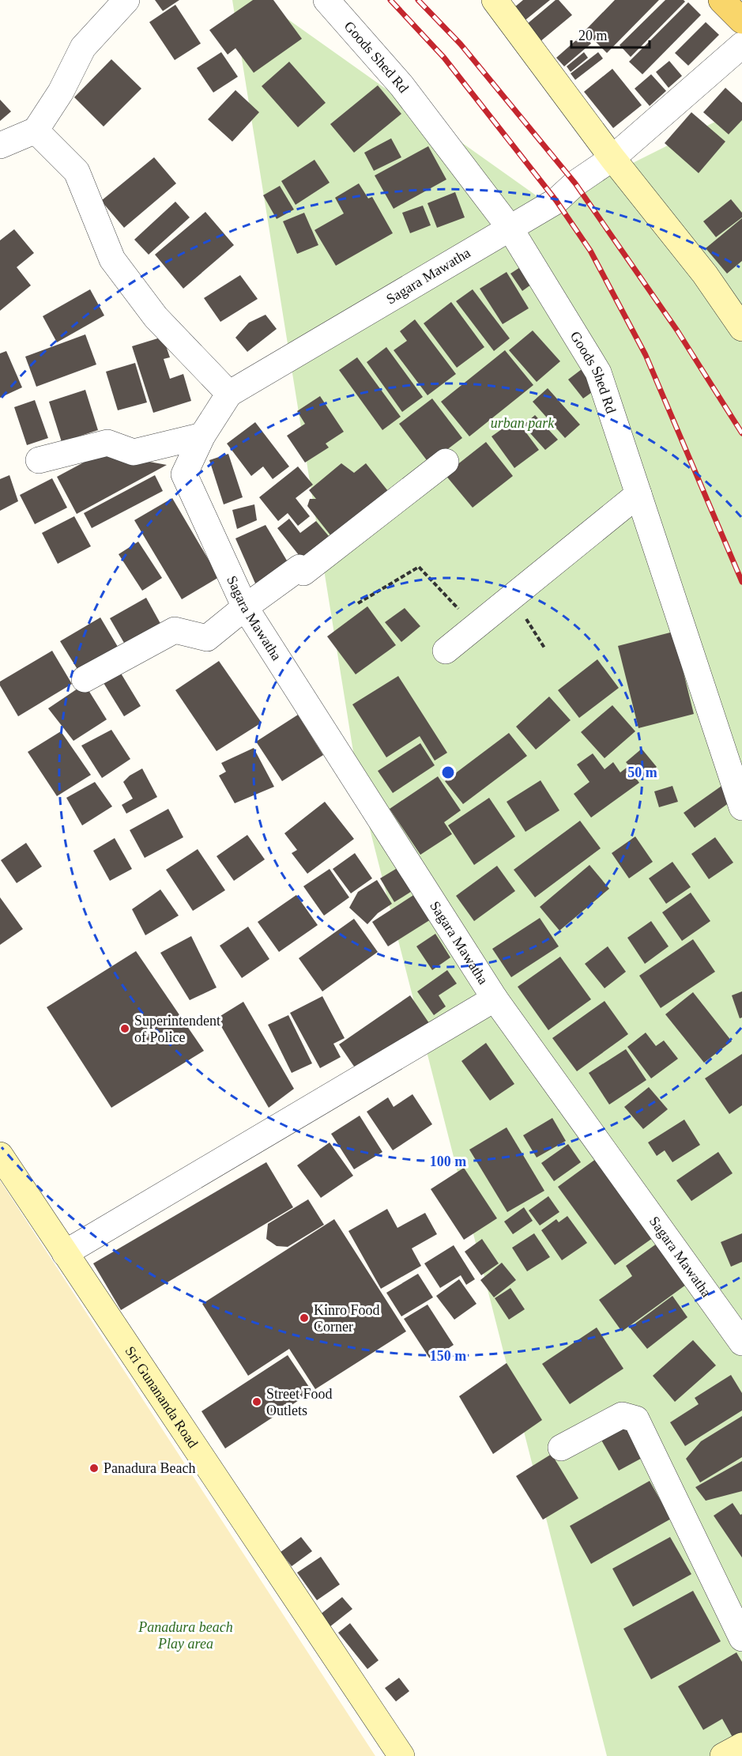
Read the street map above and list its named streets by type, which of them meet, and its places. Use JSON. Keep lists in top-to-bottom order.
{
  "streets": {
    "street": ["Goods Shed Rd", "Sagara Mawatha", "Sri Gunananda Road"]
  },
  "crossings": [
    ["Goods Shed Rd", "Sagara Mawatha"]
  ],
  "parks": ["urban park", "Panadura beach Play area"],
  "places": [
    "Superintendent of Police",
    "Kinro Food Corner",
    "Street Food Outlets",
    "Panadura Beach"
  ],
  "scale_bar": "20 m",
  "rings": ["50 m", "100 m", "150 m"]
}
